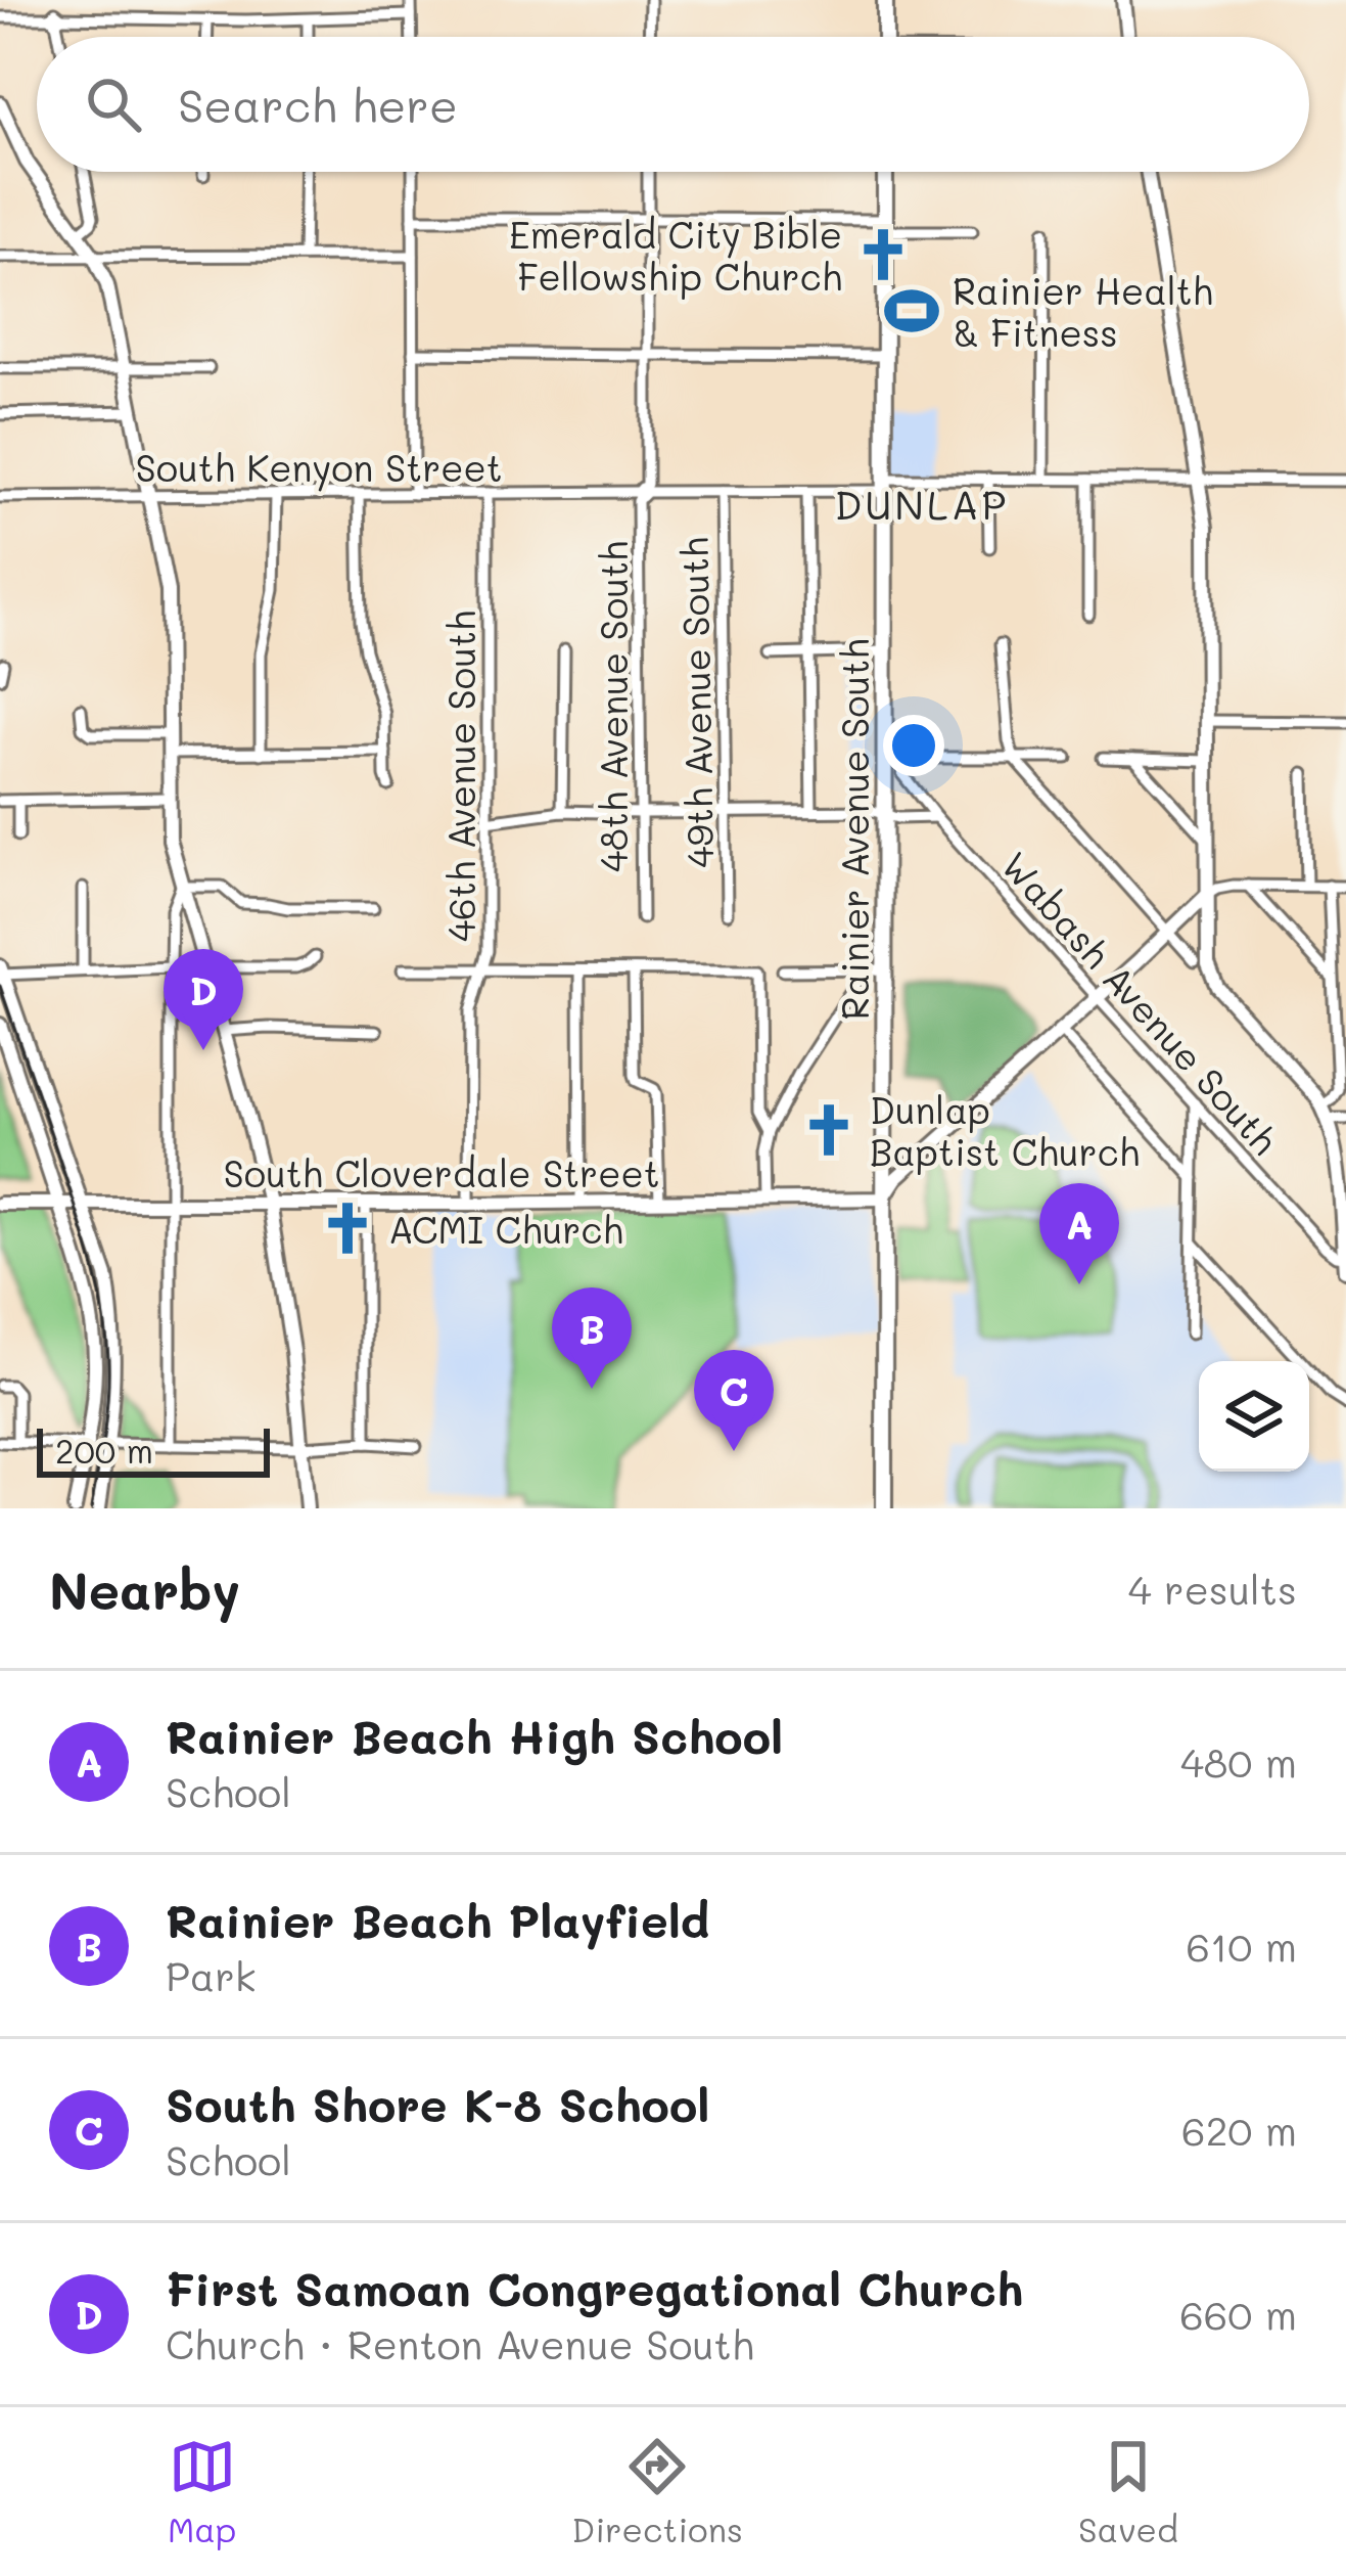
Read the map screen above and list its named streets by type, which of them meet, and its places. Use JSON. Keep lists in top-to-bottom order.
{
  "streets": {
    "main road": ["Rainier Avenue South", "South Cloverdale Street"],
    "street": [
      "South Kenyon Street",
      "49th Avenue South",
      "48th Avenue South",
      "46th Avenue South",
      "Wabash Avenue South"
    ]
  },
  "crossings": [
    ["South Kenyon Street", "49th Avenue South"],
    ["South Kenyon Street", "48th Avenue South"],
    ["South Kenyon Street", "46th Avenue South"],
    ["South Kenyon Street", "Rainier Avenue South"],
    ["46th Avenue South", "South Cloverdale Street"],
    ["Rainier Avenue South", "South Cloverdale Street"]
  ],
  "districts": ["DUNLAP"],
  "places": {
    "church": ["Emerald City Bible Fellowship Church", "Dunlap Baptist Church", "ACMI Church"],
    "sports": ["Rainier Health & Fitness"]
  },
  "scale_bar": "200 m",
  "page": {
    "search": "Search here",
    "pins": [
      "D",
      "A",
      "B",
      "C"
    ],
    "scale": "200 m",
    "heading": ["Nearby", "4 results"],
    "list": [
      {
        "mark": "A",
        "name": "Rainier Beach High School",
        "note": "School",
        "value": "480 m"
      },
      {
        "mark": "B",
        "name": "Rainier Beach Playfield",
        "note": "Park",
        "value": "610 m"
      },
      {
        "mark": "C",
        "name": "South Shore K-8 School",
        "note": "School",
        "value": "620 m"
      },
      {
        "mark": "D",
        "name": "First Samoan Congregational Church",
        "note": "Church · Renton Avenue South",
        "value": "660 m"
      }
    ],
    "nav": ["Map", "Directions", "Saved"]
  }
}
